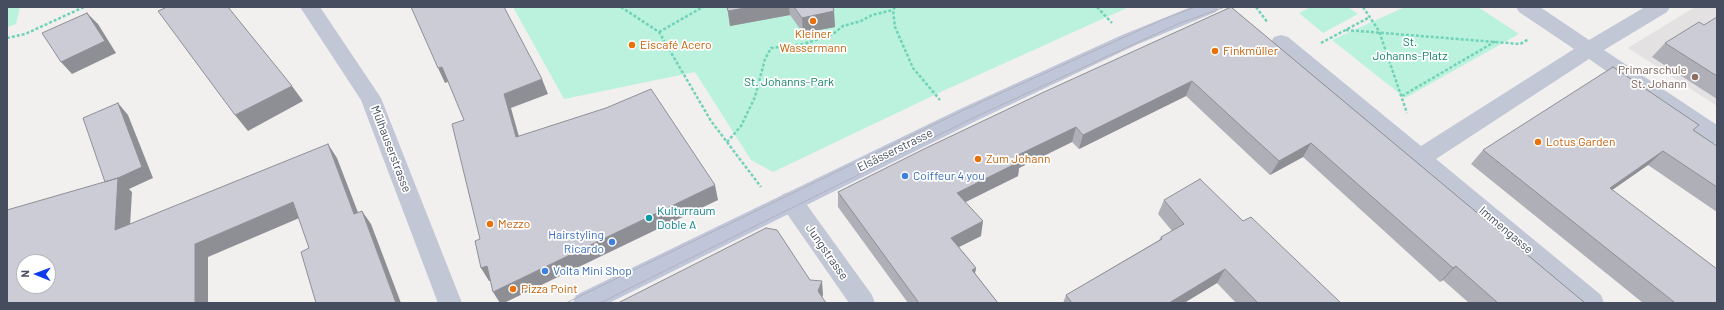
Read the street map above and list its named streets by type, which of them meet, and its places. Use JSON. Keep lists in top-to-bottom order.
{
  "streets": {
    "street": [
      "Mülhauserstrasse",
      "Elsässerstrasse",
      "Immengasse",
      "Jungstrasse"
    ]
  },
  "crossings": [
    ["Elsässerstrasse", "Jungstrasse"]
  ],
  "parks": ["St. Johanns-Platz", "St. Johanns-Park"],
  "places": [
    "Kleiner Wassermann",
    "Eiscafé Acero",
    "Finkmüller",
    "Primarschule St. Johann",
    "Lotus Garden",
    "Zum Johann",
    "Coiffeur 4 you",
    "Kulturraum Doble A",
    "Mezzo",
    "Hairstyling Ricardo",
    "Volta Mini Shop",
    "Pizza Point"
  ],
  "north": "left"
}
